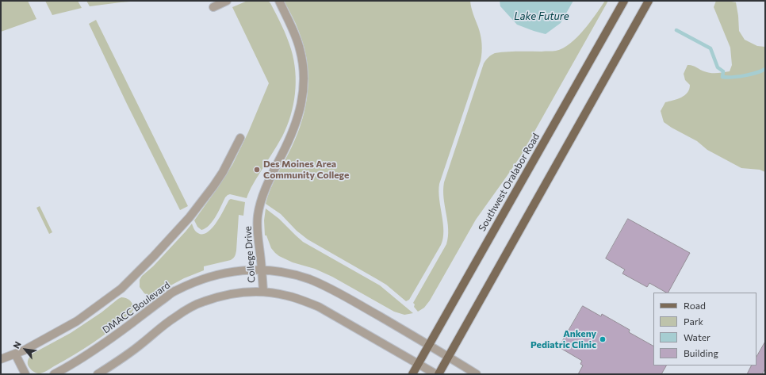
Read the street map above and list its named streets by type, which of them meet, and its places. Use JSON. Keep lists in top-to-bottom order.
{
  "streets": {
    "main road": ["Southwest Oralabor Road"],
    "street": ["College Drive", "DMACC Boulevard"]
  },
  "crossings": [
    ["Southwest Oralabor Road", "DMACC Boulevard"],
    ["College Drive", "DMACC Boulevard"]
  ],
  "water": ["Lake Future"],
  "places": ["Des Moines Area Community College", "Ankeny Pediatric Clinic"],
  "legend": [
    "Road",
    "Park",
    "Water",
    "Building"
  ],
  "north": "top left"
}
